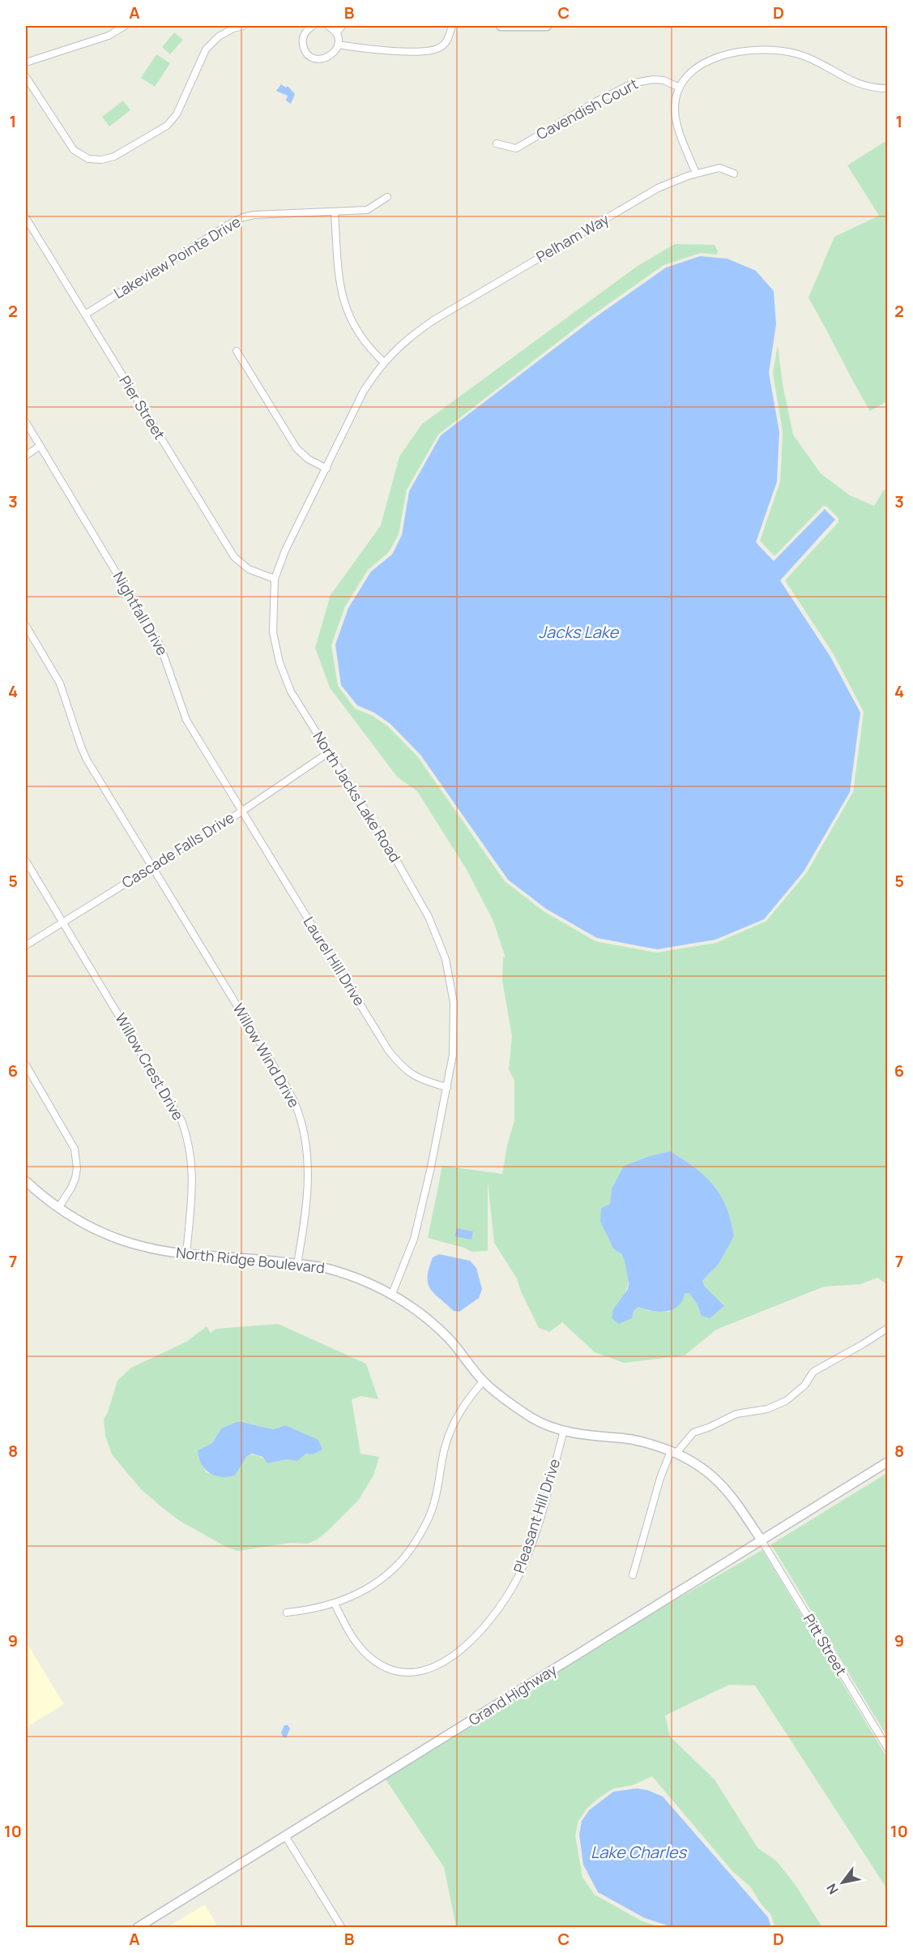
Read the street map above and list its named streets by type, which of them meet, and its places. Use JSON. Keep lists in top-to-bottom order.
{
  "streets": {
    "street": [
      "Cavendish Court",
      "Pelham Way",
      "Lakeview Pointe Drive",
      "Pier Street",
      "Nightfall Drive",
      "North Jacks Lake Road",
      "Cascade Falls Drive",
      "Laurel Hill Drive",
      "Willow Wind Drive",
      "Willow Crest Drive",
      "North Ridge Boulevard",
      "Pleasant Hill Drive",
      "Pitt Street",
      "Grand Highway"
    ]
  },
  "crossings": [
    ["Pelham Way", "North Jacks Lake Road"],
    ["Lakeview Pointe Drive", "Pier Street"],
    ["Pier Street", "North Jacks Lake Road"],
    ["Nightfall Drive", "Cascade Falls Drive"],
    ["Nightfall Drive", "Laurel Hill Drive"],
    ["North Jacks Lake Road", "Cascade Falls Drive"],
    ["North Jacks Lake Road", "Laurel Hill Drive"],
    ["North Jacks Lake Road", "North Ridge Boulevard"],
    ["Cascade Falls Drive", "Laurel Hill Drive"],
    ["Cascade Falls Drive", "Willow Wind Drive"],
    ["Cascade Falls Drive", "Willow Crest Drive"],
    ["Willow Wind Drive", "North Ridge Boulevard"],
    ["Willow Crest Drive", "North Ridge Boulevard"],
    ["Pitt Street", "Grand Highway"]
  ],
  "water": ["Jacks Lake", "Lake Charles"],
  "north": "bottom left",
  "grid": {
    "columns": [
      "A",
      "B",
      "C",
      "D"
    ],
    "rows": [
      "1",
      "2",
      "3",
      "4",
      "5",
      "6",
      "7",
      "8",
      "9",
      "10"
    ]
  }
}
